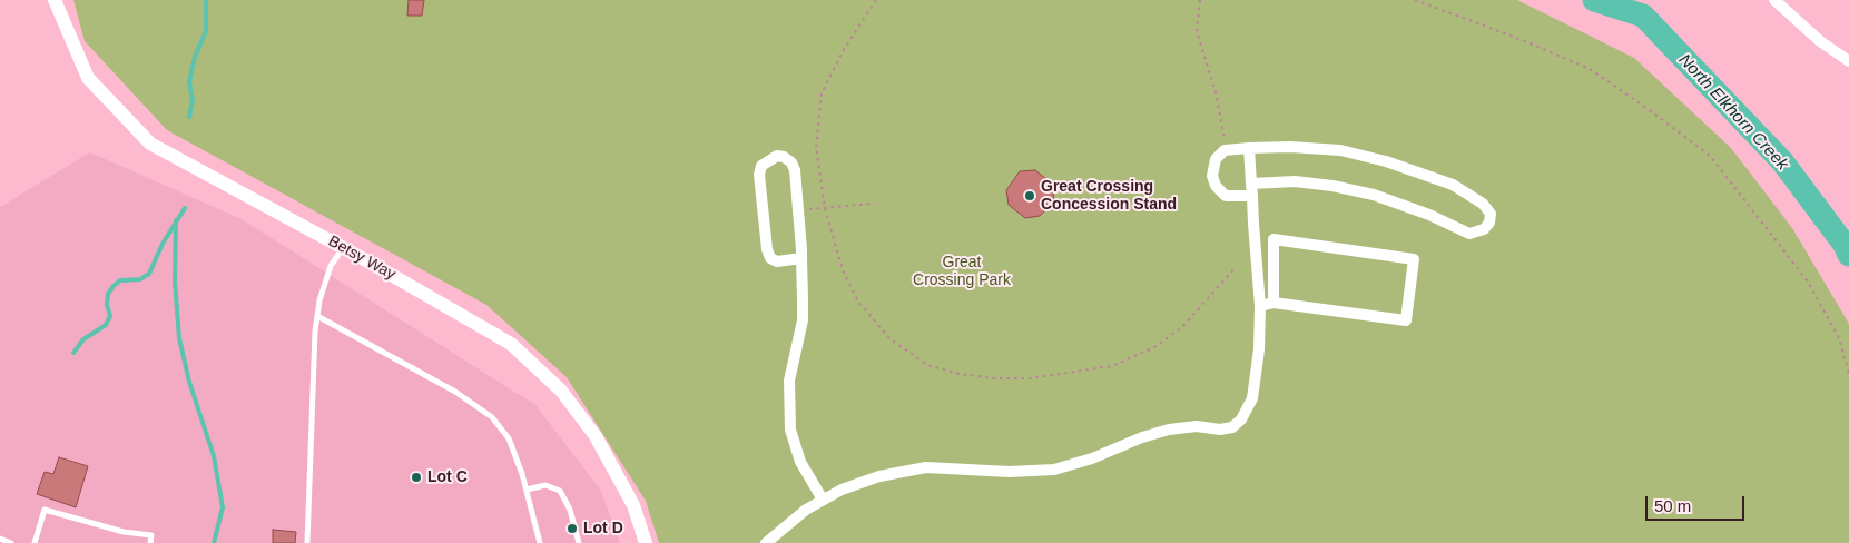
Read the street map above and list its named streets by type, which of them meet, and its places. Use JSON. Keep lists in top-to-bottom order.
{
  "streets": {
    "street": ["Betsy Way"]
  },
  "water": ["North Elkhorn Creek"],
  "parks": ["Great Crossing Park"],
  "places": ["Great Crossing Concession Stand", "Lot C", "Lot D"],
  "scale_bar": "50 m"
}
